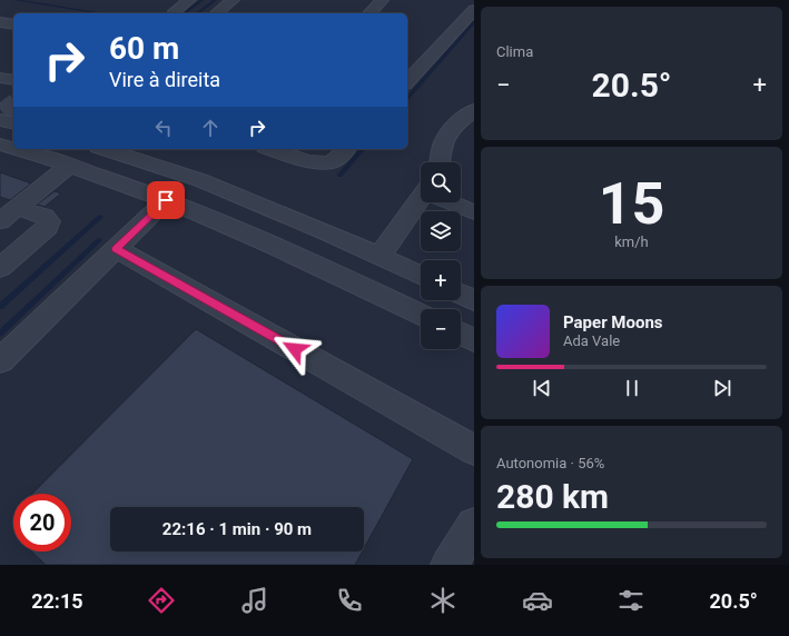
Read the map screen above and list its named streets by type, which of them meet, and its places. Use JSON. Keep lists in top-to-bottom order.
{
  "page": {
    "tile": [
      "Clima",
      ["15", "km/h"],
      ["Autonomia · 56%", "280 km"]
    ],
    "turn": ["60 m", "Vire à direita"],
    "heat": ["−", "20.5°", "+"],
    "map_buttons": ["+", "−"],
    "song": ["Paper Moons", "Ada Vale"],
    "limit": "20",
    "trip": "22:16 · 1 min · 90 m",
    "tabs": ["22:15", "20.5°"]
  }
}
